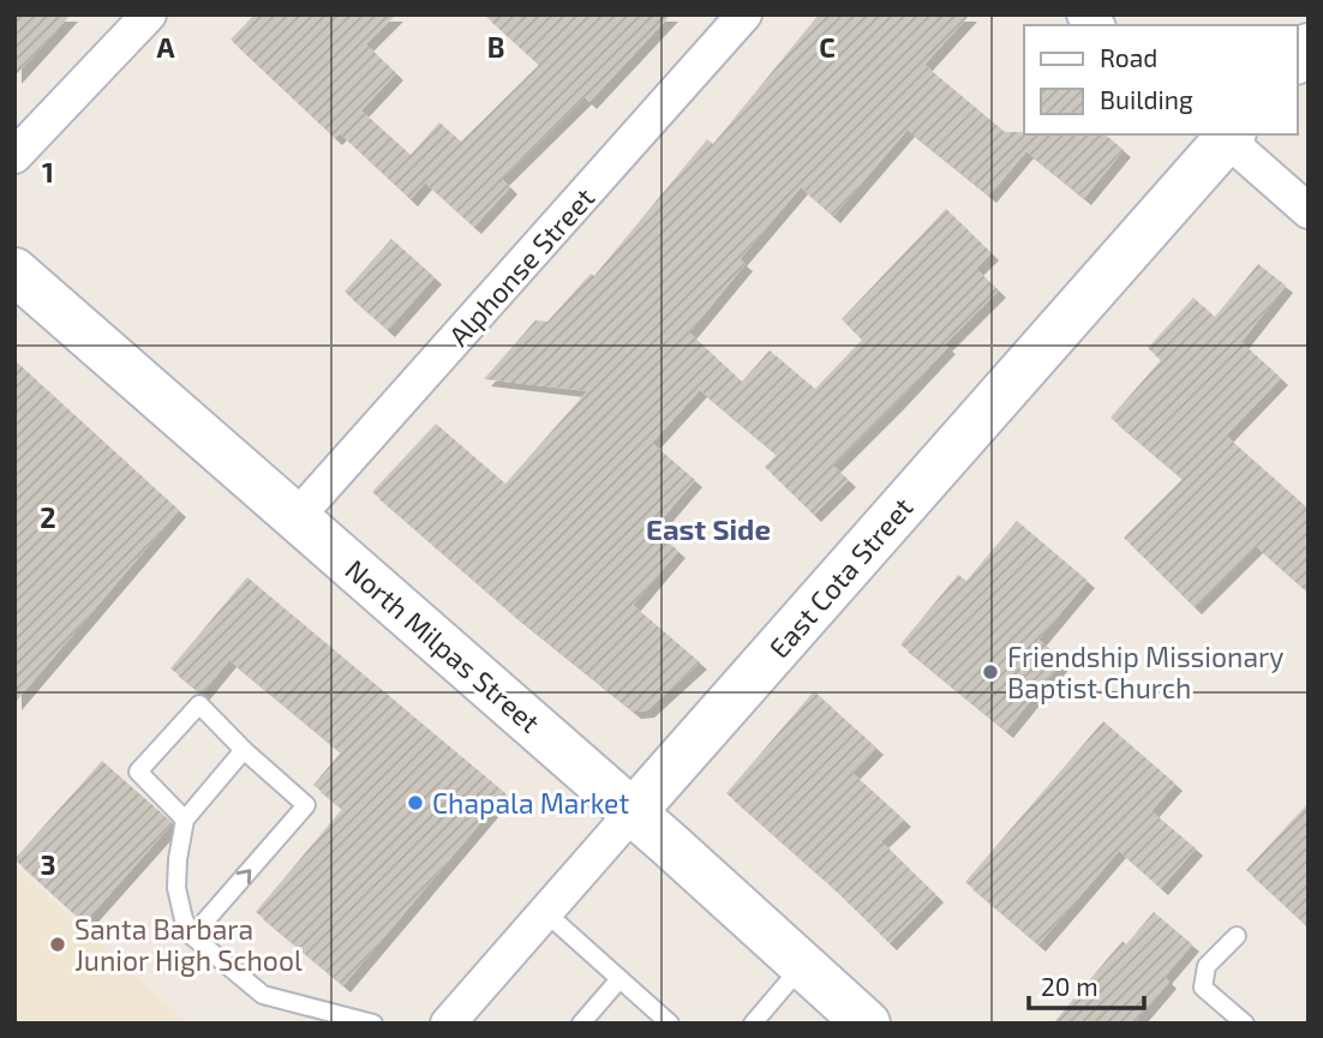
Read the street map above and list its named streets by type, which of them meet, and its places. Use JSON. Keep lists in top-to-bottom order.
{
  "streets": {
    "main road": ["East Cota Street", "North Milpas Street"],
    "street": ["Alphonse Street"]
  },
  "crossings": [
    ["Alphonse Street", "North Milpas Street"],
    ["East Cota Street", "North Milpas Street"]
  ],
  "districts": ["East Side"],
  "places": ["Friendship Missionary Baptist Church", "Chapala Market", "Santa Barbara Junior High School"],
  "legend": ["Road", "Building"],
  "scale_bar": "20 m",
  "grid": {
    "columns": ["A", "B", "C"],
    "rows": ["1", "2", "3"]
  }
}
